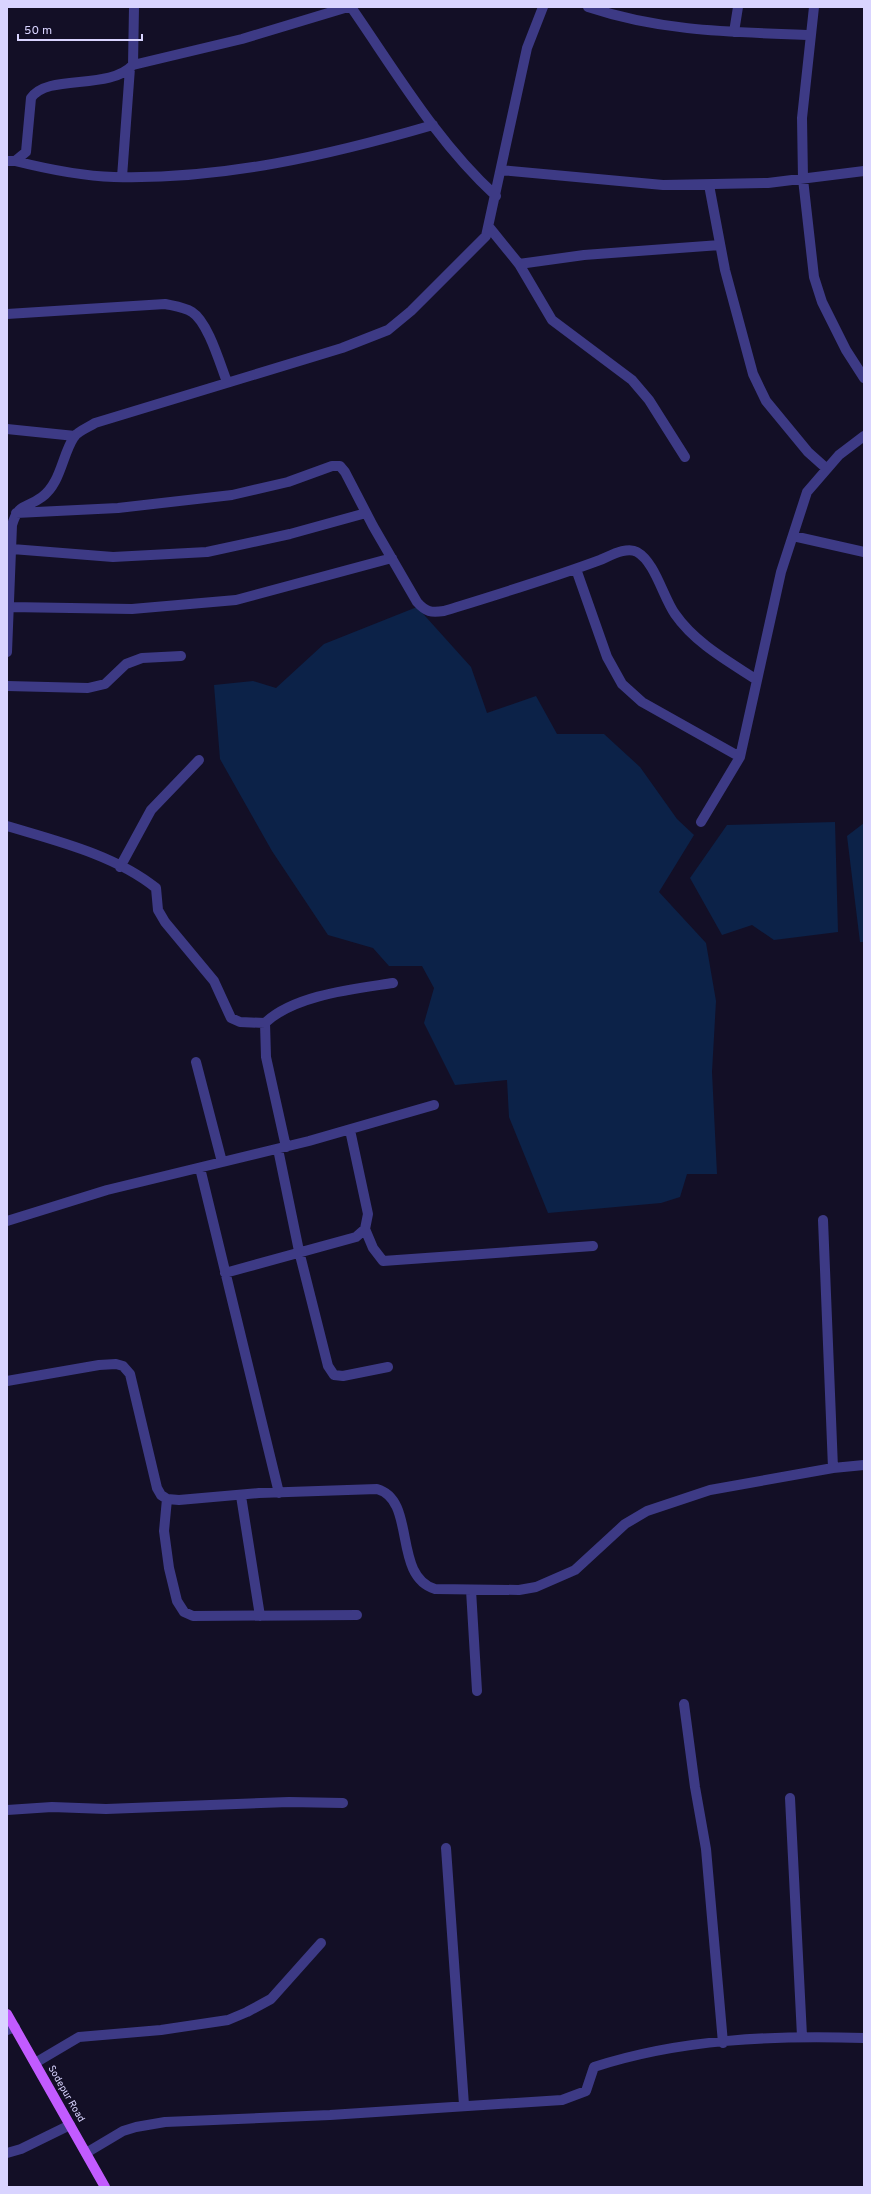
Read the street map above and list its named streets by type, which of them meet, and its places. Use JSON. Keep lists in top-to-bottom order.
{
  "streets": {
    "main road": ["Sodepur Road"]
  },
  "scale_bar": "50 m"
}
